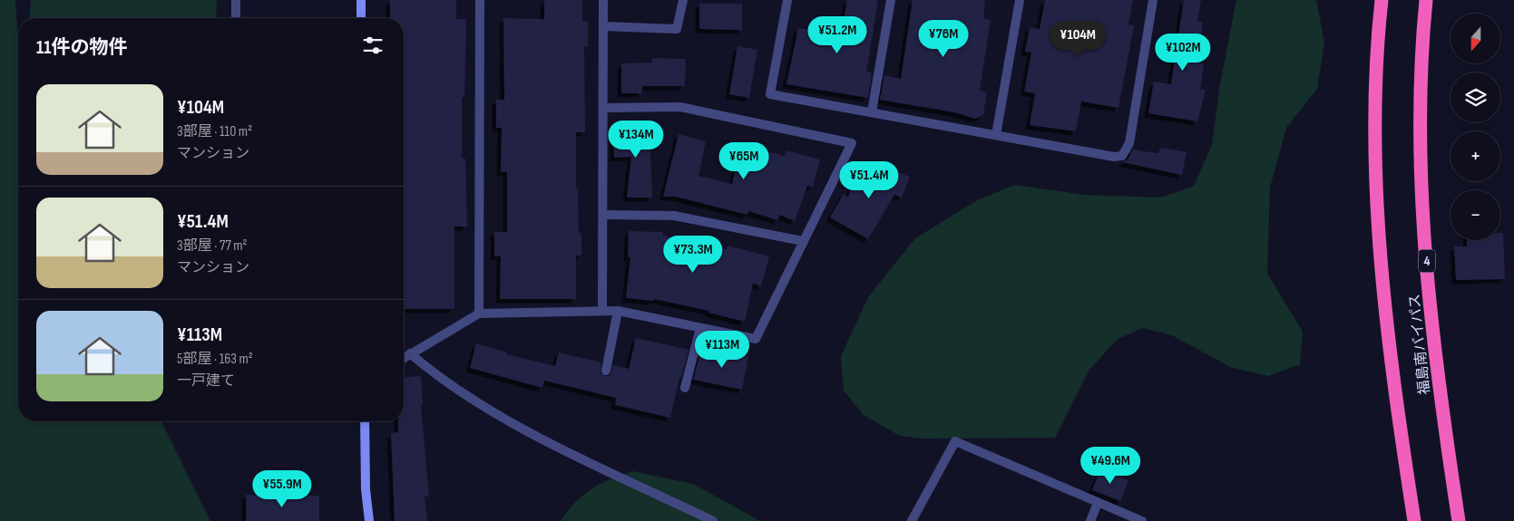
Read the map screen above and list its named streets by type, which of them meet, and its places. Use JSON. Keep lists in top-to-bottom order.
{
  "streets": {
    "highway": ["4", "福島南バイパス"]
  },
  "north": "bottom",
  "page": {
    "map_buttons": ["+", "−"],
    "price": [
      "¥51.2M",
      "¥76M",
      "¥104M",
      "¥102M",
      "¥134M",
      "¥65M",
      "¥51.4M",
      "¥73.3M",
      "¥113M",
      "¥49.6M",
      "¥55.9M"
    ],
    "heading": "11件の物件",
    "list": [
      {
        "name": "¥104M",
        "note": "3部屋 · 110 m² · マンション"
      },
      {
        "name": "¥51.4M",
        "note": "3部屋 · 77 m² · マンション"
      },
      {
        "name": "¥113M",
        "note": "5部屋 · 163 m² · 一戸建て"
      }
    ]
  }
}
